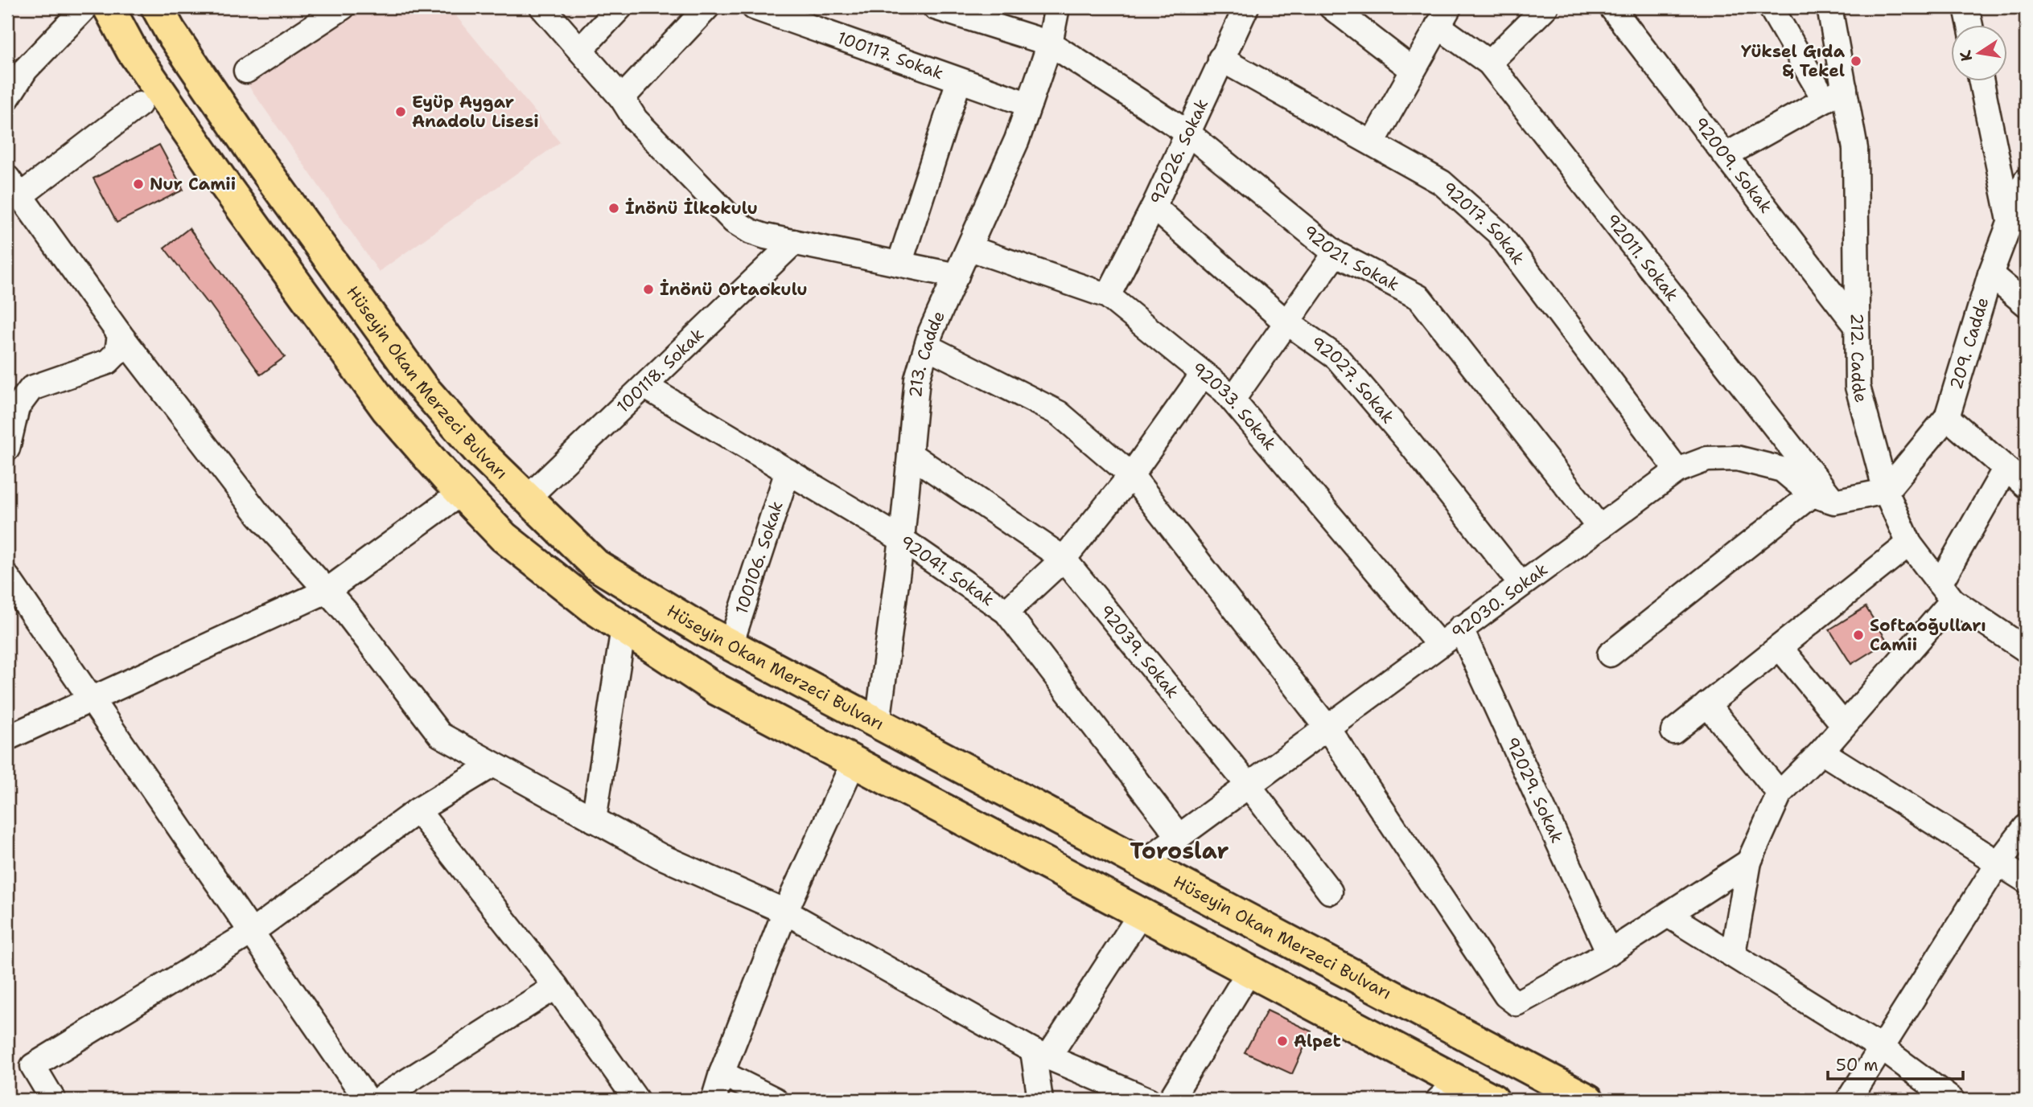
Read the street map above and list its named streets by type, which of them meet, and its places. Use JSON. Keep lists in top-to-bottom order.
{
  "streets": {
    "main road": ["Hüseyin Okan Merzeci Bulvarı"],
    "street": [
      "100117. Sokak",
      "92026. Sokak",
      "92009. Sokak",
      "92017. Sokak",
      "92021. Sokak",
      "92011. Sokak",
      "209. Cadde",
      "213. Cadde",
      "212. Cadde",
      "100118. Sokak",
      "92027. Sokak",
      "92033. Sokak",
      "100106. Sokak",
      "92041. Sokak",
      "92030. Sokak",
      "92039. Sokak",
      "92029. Sokak"
    ]
  },
  "crossings": [
    ["100117. Sokak", "213. Cadde"],
    ["92026. Sokak", "92017. Sokak"],
    ["92026. Sokak", "92021. Sokak"],
    ["92026. Sokak", "92027. Sokak"],
    ["92026. Sokak", "92033. Sokak"],
    ["92009. Sokak", "212. Cadde"],
    ["92017. Sokak", "92030. Sokak"],
    ["92021. Sokak", "213. Cadde"],
    ["92021. Sokak", "92030. Sokak"],
    ["92011. Sokak", "92030. Sokak"],
    ["209. Cadde", "212. Cadde"],
    ["213. Cadde", "Hüseyin Okan Merzeci Bulvarı"],
    ["213. Cadde", "92033. Sokak"],
    ["213. Cadde", "92041. Sokak"],
    ["213. Cadde", "92039. Sokak"],
    ["100118. Sokak", "Hüseyin Okan Merzeci Bulvarı"],
    ["100118. Sokak", "92041. Sokak"],
    ["92027. Sokak", "92030. Sokak"],
    ["Hüseyin Okan Merzeci Bulvarı", "100106. Sokak"],
    ["Hüseyin Okan Merzeci Bulvarı", "92030. Sokak"],
    ["92033. Sokak", "92030. Sokak"],
    ["100106. Sokak", "92041. Sokak"],
    ["92041. Sokak", "92030. Sokak"],
    ["92030. Sokak", "92039. Sokak"],
    ["92030. Sokak", "92029. Sokak"]
  ],
  "districts": ["Toroslar"],
  "places": [
    "Yüksel Gıda & Tekel",
    "Eyüp Aygar Anadolu Lisesi",
    "Nur Camii",
    "İnönü İlkokulu",
    "İnönü Ortaokulu",
    "Softaoğulları Camii",
    "Alpet"
  ],
  "scale_bar": "50 m",
  "north": "left"
}
